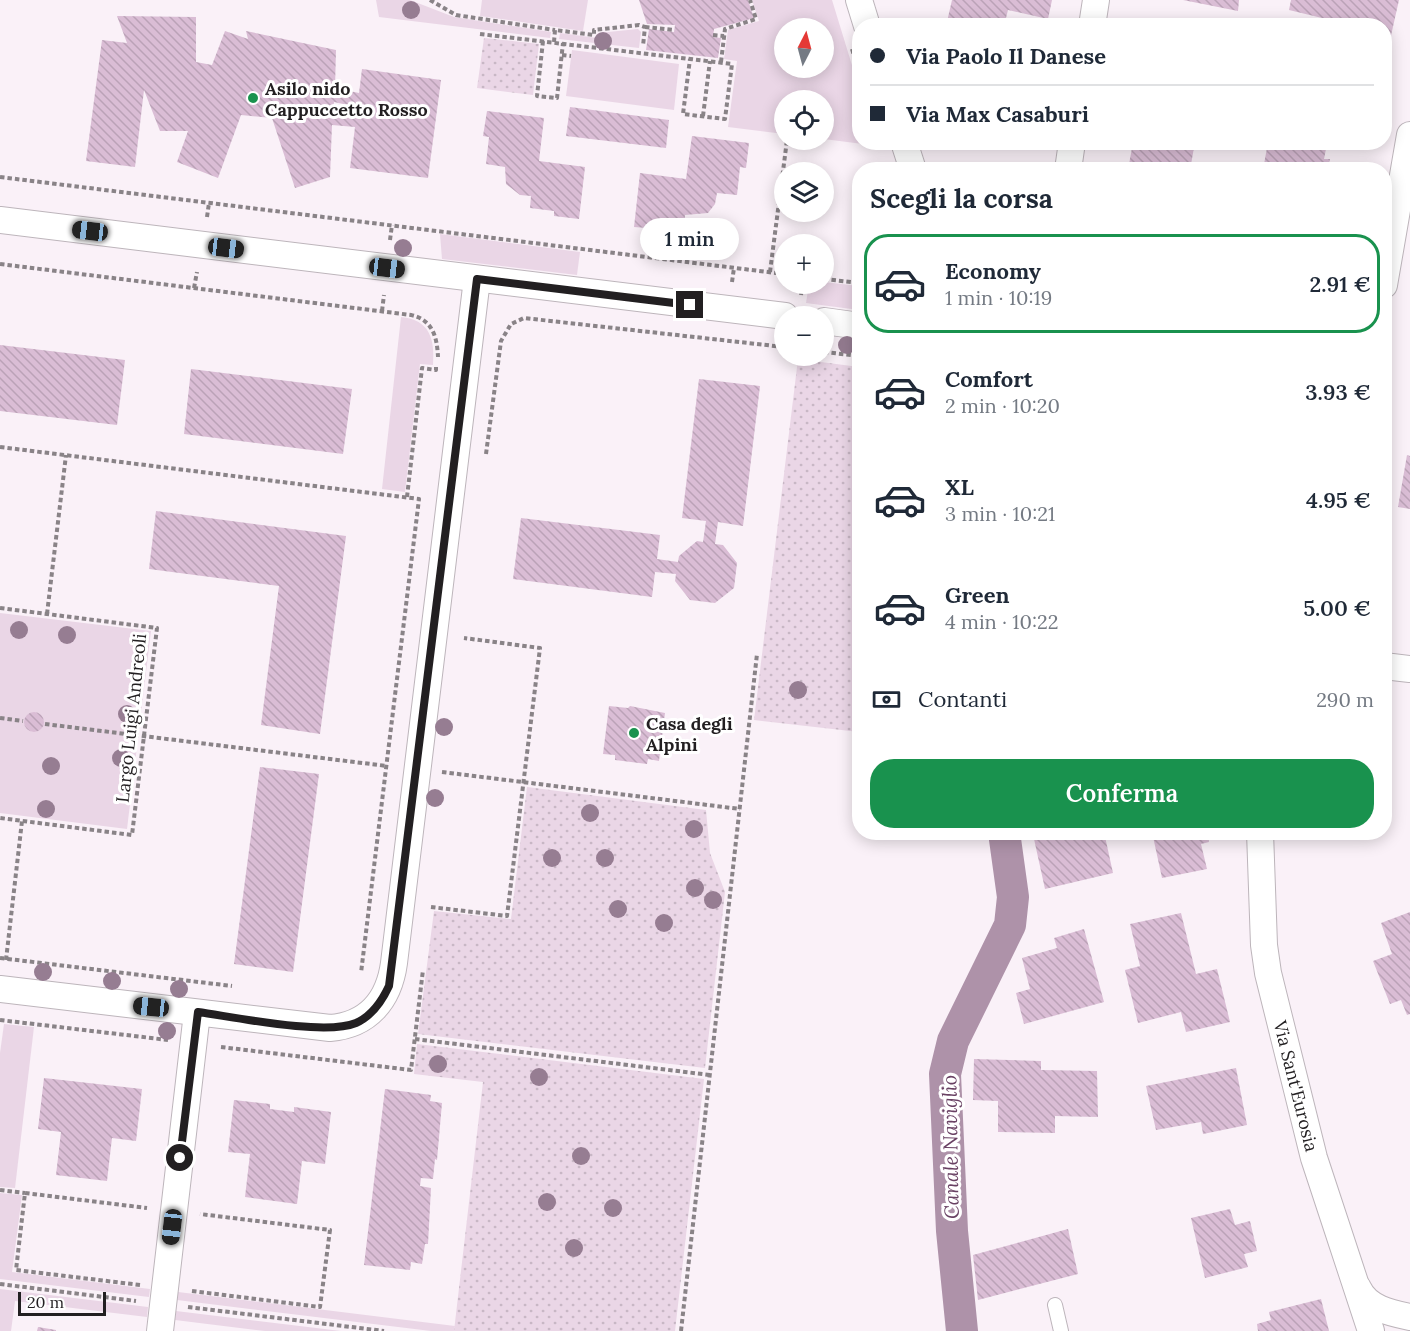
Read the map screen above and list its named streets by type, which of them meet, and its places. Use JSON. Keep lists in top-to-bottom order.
{
  "streets": {
    "street": ["Via Sant'Eurosia"],
    "path": ["Largo Luigi Andreoli"]
  },
  "water": ["Canale Naviglio"],
  "places": ["Asilo nido Cappuccetto Rosso", "Casa degli Alpini"],
  "scale_bar": "20 m",
  "north": "top",
  "page": {
    "map_buttons": ["+", "−"],
    "banner": ["Via Paolo Il Danese", "Via Max Casaburi"],
    "heading": "Scegli la corsa",
    "bubble": "1 min",
    "list": [
      {
        "name": "Economy",
        "note": "1 min · 10:19",
        "value": "2.91 €"
      },
      {
        "name": "Comfort",
        "note": "2 min · 10:20",
        "value": "3.93 €"
      },
      {
        "name": "XL",
        "note": "3 min · 10:21",
        "value": "4.95 €"
      },
      {
        "name": "Green",
        "note": "4 min · 10:22",
        "value": "5.00 €"
      }
    ],
    "pay": ["Contanti", "290 m"],
    "buttons": "Conferma",
    "scale": "20 m"
  }
}
